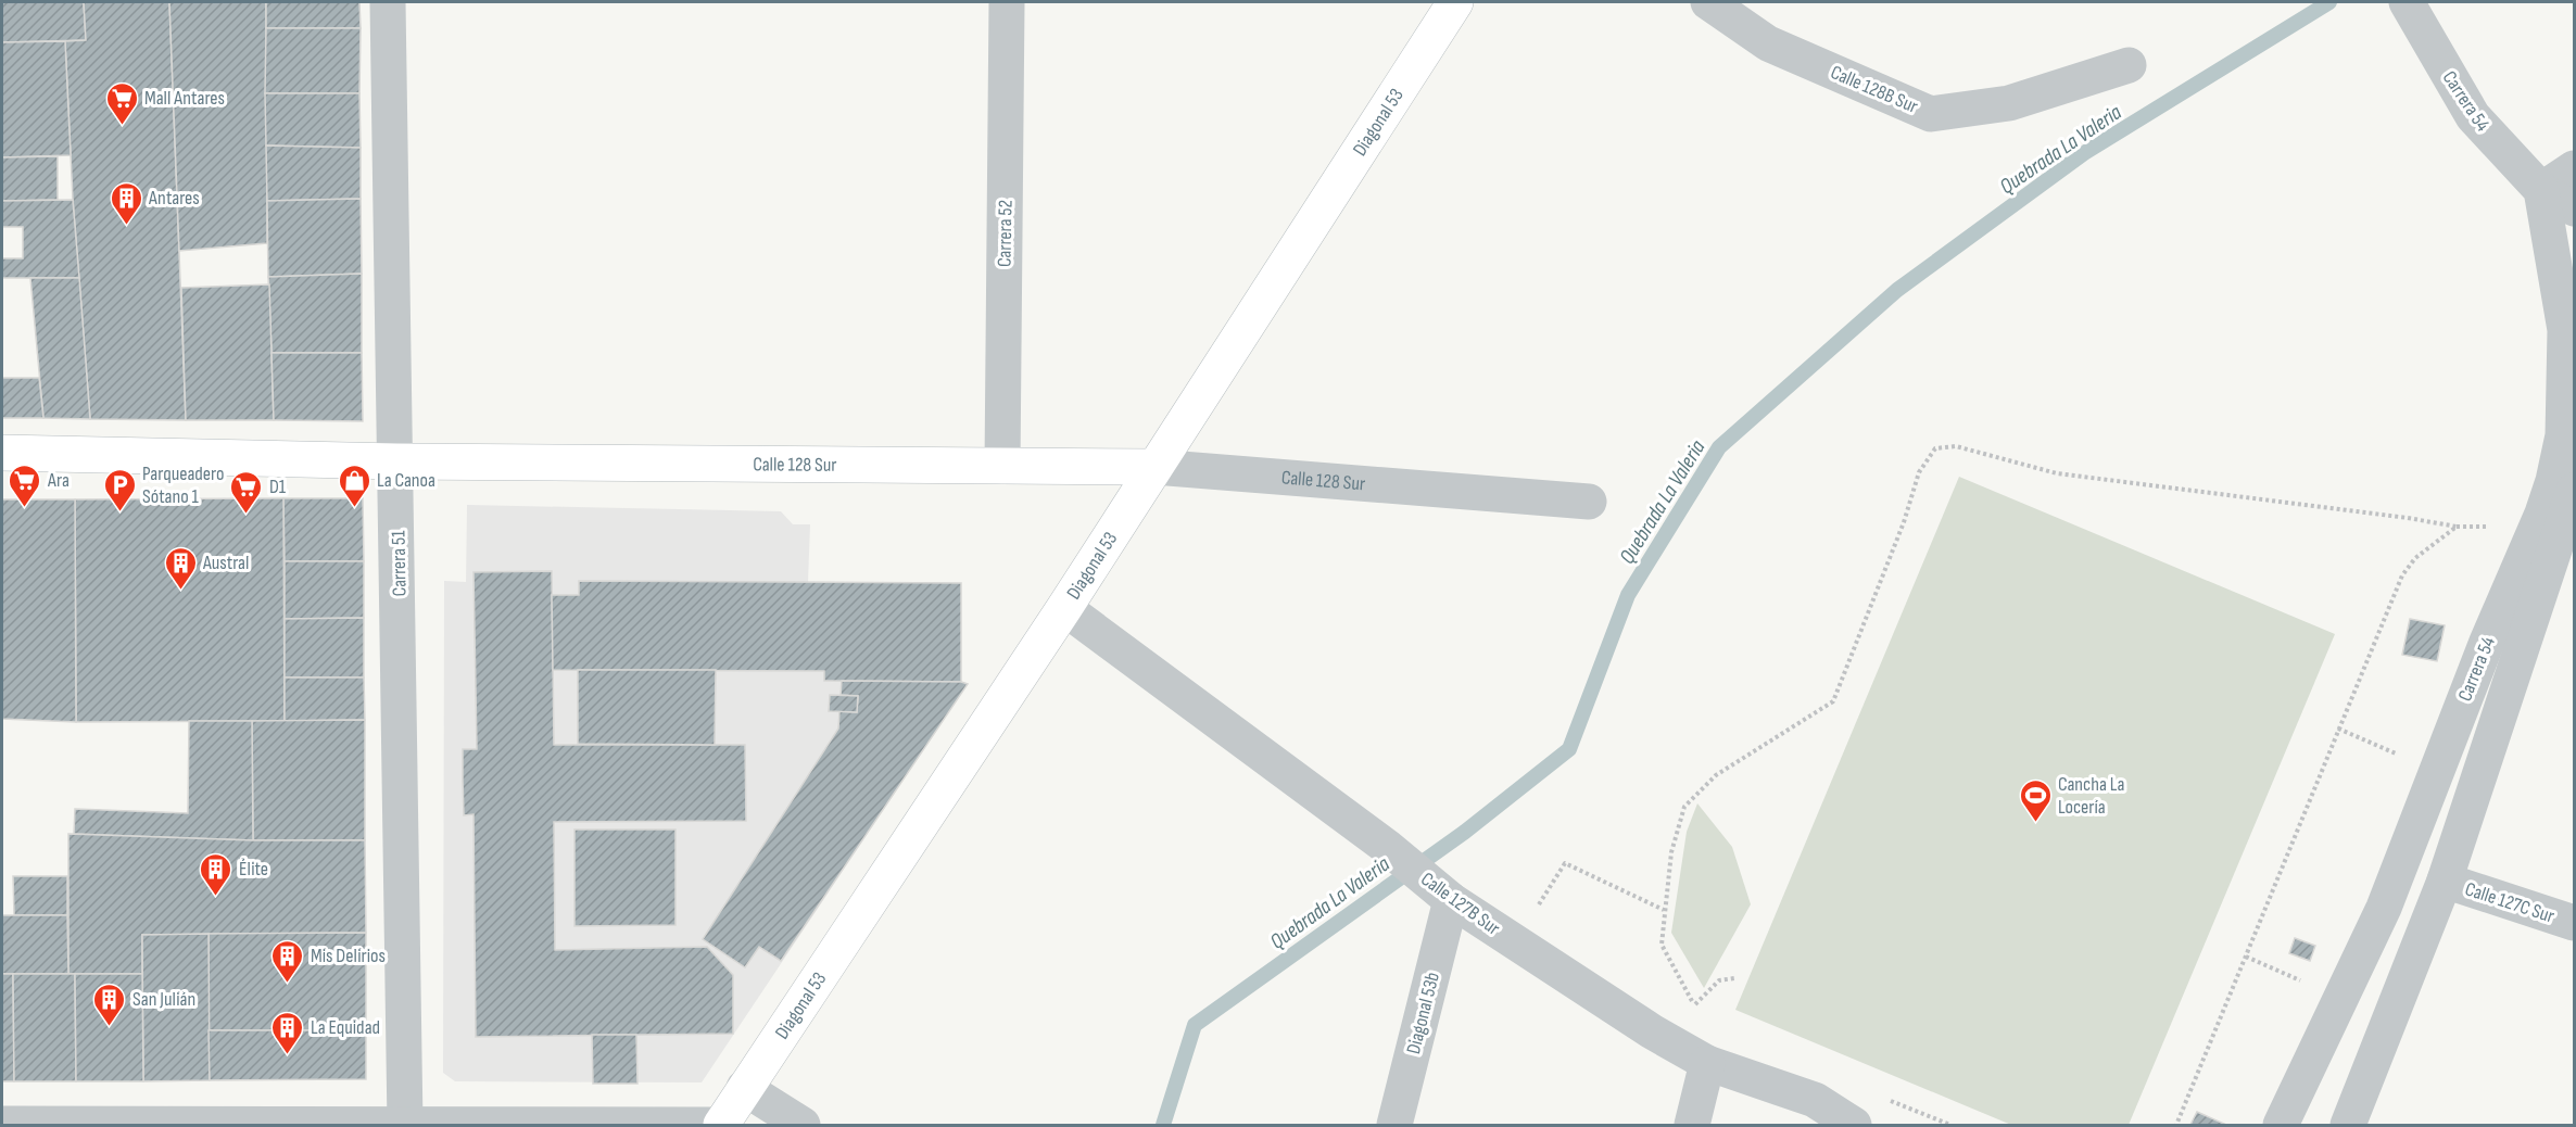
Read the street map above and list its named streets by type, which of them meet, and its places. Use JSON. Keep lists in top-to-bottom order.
{
  "streets": {
    "street": [
      "Calle 128B Sur",
      "Carrera 54",
      "Diagonal 53",
      "Carrera 52",
      "Calle 128 Sur",
      "Carrera 51",
      "Calle 127C Sur",
      "Calle 127B Sur",
      "Diagonal 53b"
    ]
  },
  "crossings": [
    ["Carrera 54", "Calle 127C Sur"],
    ["Diagonal 53", "Calle 128 Sur"],
    ["Diagonal 53", "Calle 127B Sur"],
    ["Carrera 52", "Calle 128 Sur"],
    ["Calle 128 Sur", "Carrera 51"],
    ["Calle 127B Sur", "Diagonal 53b"]
  ],
  "water": ["Quebrada La Valeria"],
  "places": {
    "supermarket": ["Mall Antares", "Ara", "D1"],
    "building": [
      "Antares",
      "Austral",
      "Élite",
      "Mis Delirios",
      "San Julián",
      "La Equidad"
    ],
    "shop": ["La Canoa"],
    "parking": ["Parqueadero Sótano 1"],
    "sports": ["Cancha La Locería"]
  }
}
